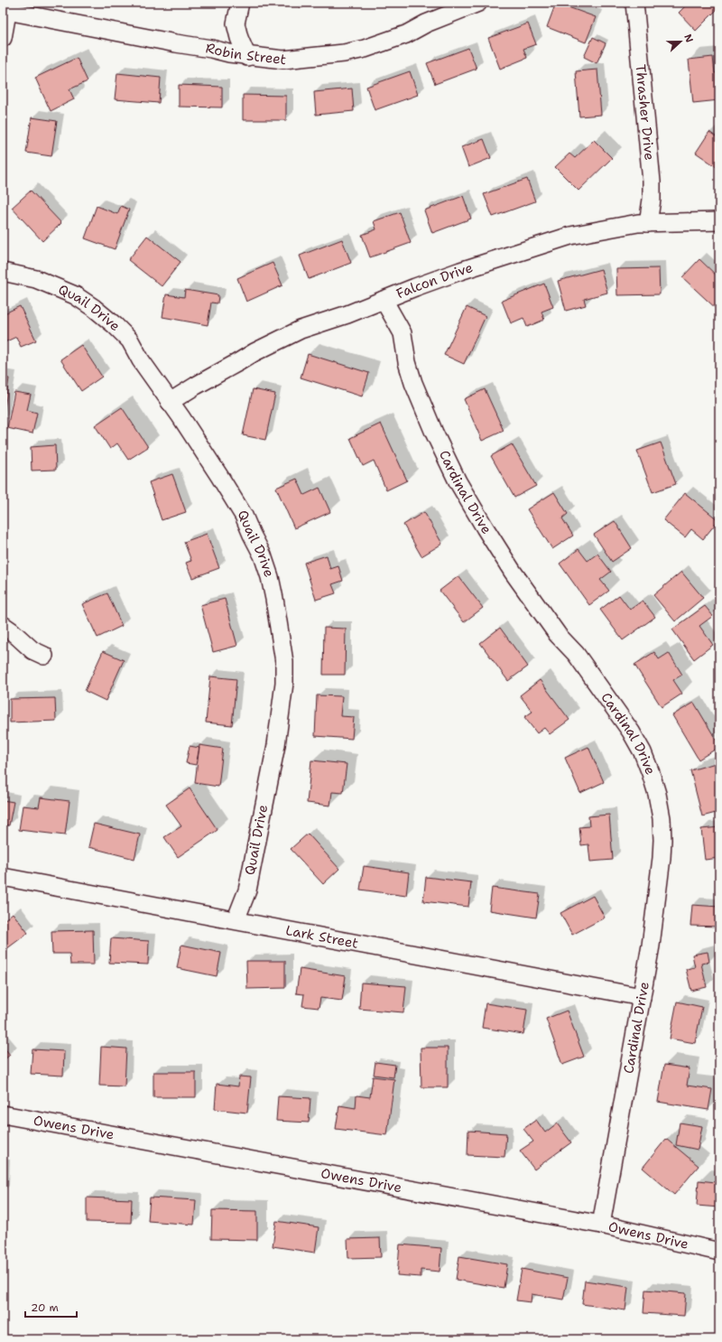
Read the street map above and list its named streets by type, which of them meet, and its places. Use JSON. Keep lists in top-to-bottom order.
{
  "streets": {
    "street": [
      "Robin Street",
      "Thrasher Drive",
      "Falcon Drive",
      "Quail Drive",
      "Cardinal Drive",
      "Lark Street",
      "Owens Drive"
    ]
  },
  "crossings": [
    ["Thrasher Drive", "Falcon Drive"],
    ["Falcon Drive", "Quail Drive"],
    ["Falcon Drive", "Cardinal Drive"],
    ["Quail Drive", "Lark Street"],
    ["Cardinal Drive", "Lark Street"],
    ["Cardinal Drive", "Owens Drive"]
  ],
  "scale_bar": "20 m",
  "north": "right"
}
